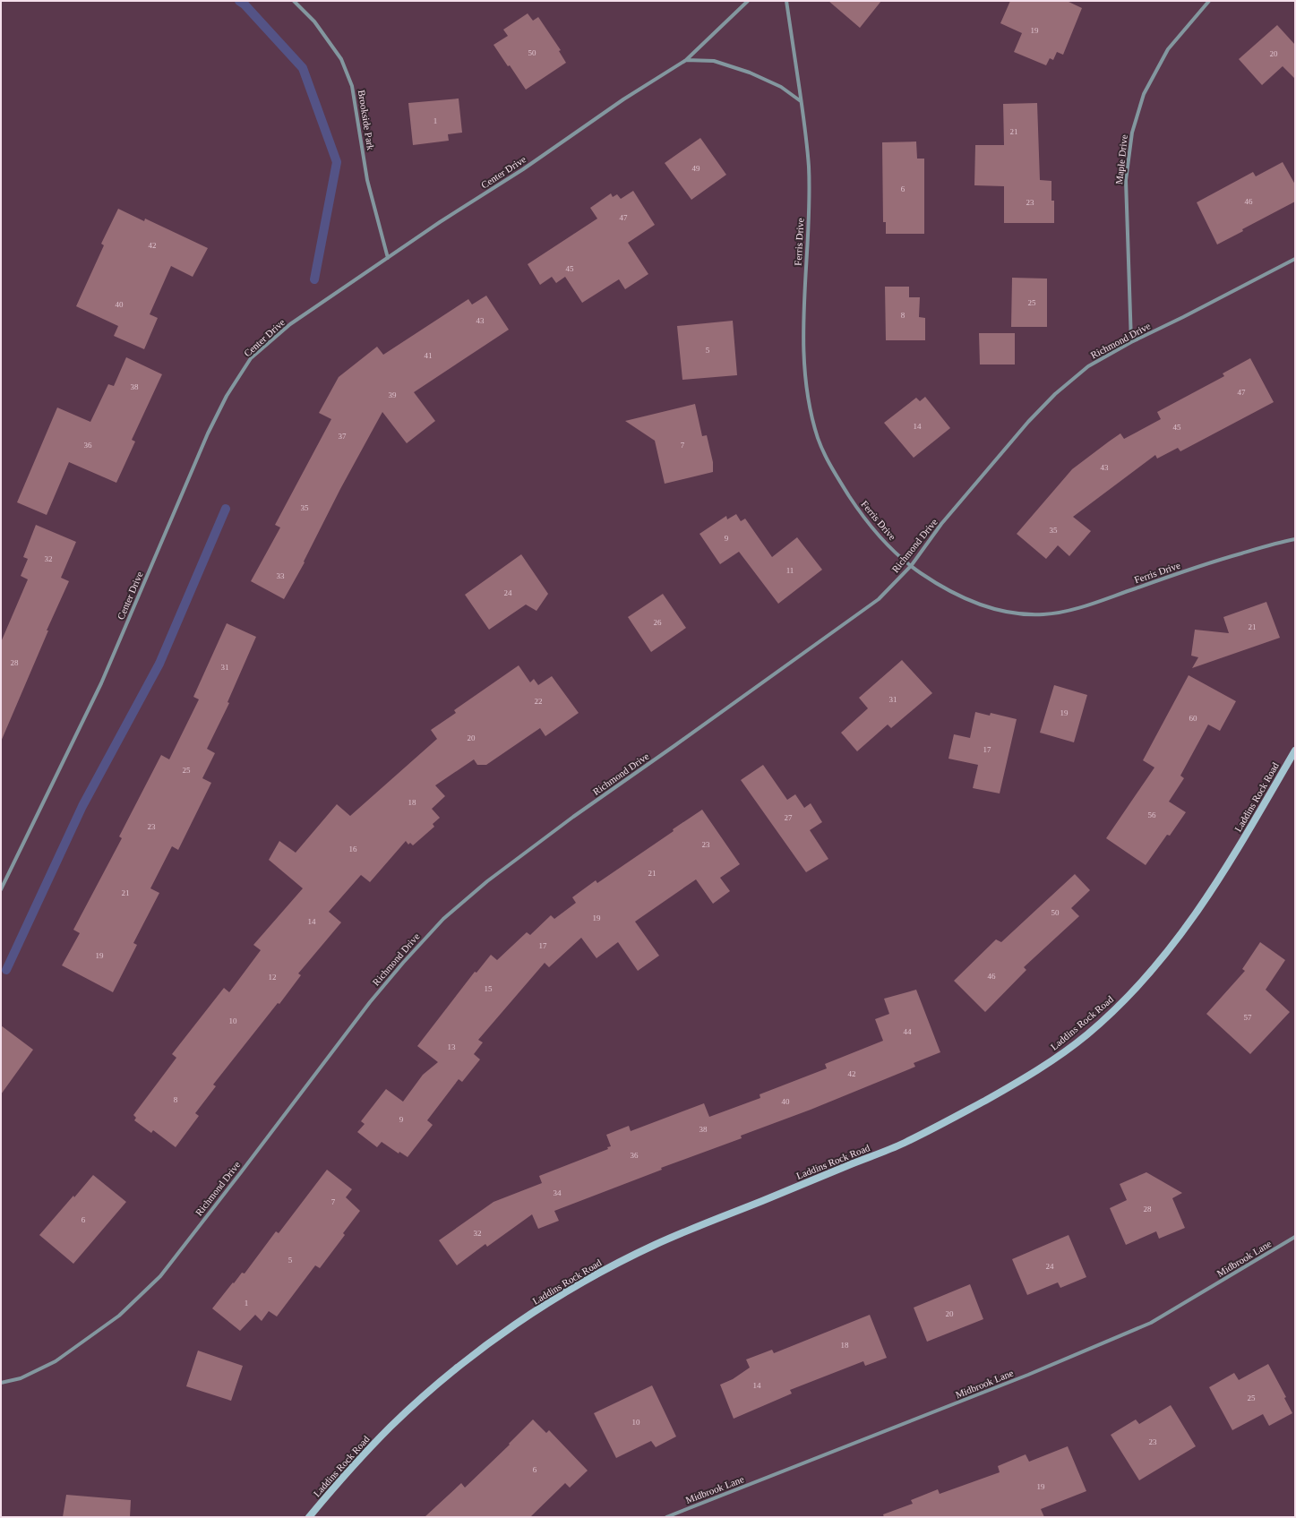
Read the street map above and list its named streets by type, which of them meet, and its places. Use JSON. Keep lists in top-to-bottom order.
{
  "streets": {
    "street": [
      "Brookside Park",
      "Maple Drive",
      "Center Drive",
      "Ferris Drive",
      "Richmond Drive",
      "Laddins Rock Road",
      "Midbrook Lane"
    ]
  },
  "crossings": [
    ["Brookside Park", "Center Drive"],
    ["Maple Drive", "Richmond Drive"],
    ["Ferris Drive", "Richmond Drive"]
  ],
  "house_numbers": [
    "19",
    "50",
    "20",
    "1",
    "21",
    "49",
    "6",
    "46",
    "23",
    "47",
    "42",
    "45",
    "25",
    "40",
    "8",
    "43",
    "5",
    "41",
    "38",
    "47",
    "39",
    "14",
    "45",
    "37",
    "36",
    "7",
    "43",
    "35",
    "35",
    "9",
    "32",
    "11",
    "33",
    "24",
    "26",
    "21",
    "28",
    "31",
    "31",
    "22",
    "19",
    "60",
    "20",
    "17",
    "25",
    "18",
    "56",
    "27",
    "23",
    "23",
    "16",
    "21",
    "21",
    "50",
    "19",
    "14",
    "17",
    "19",
    "46",
    "12",
    "15",
    "57",
    "10",
    "44",
    "13",
    "42",
    "8",
    "40",
    "9",
    "38",
    "36",
    "34",
    "7",
    "28",
    "6",
    "32",
    "5",
    "24",
    "1",
    "20",
    "18",
    "14",
    "25",
    "10",
    "23",
    "6",
    "19"
  ]
}
